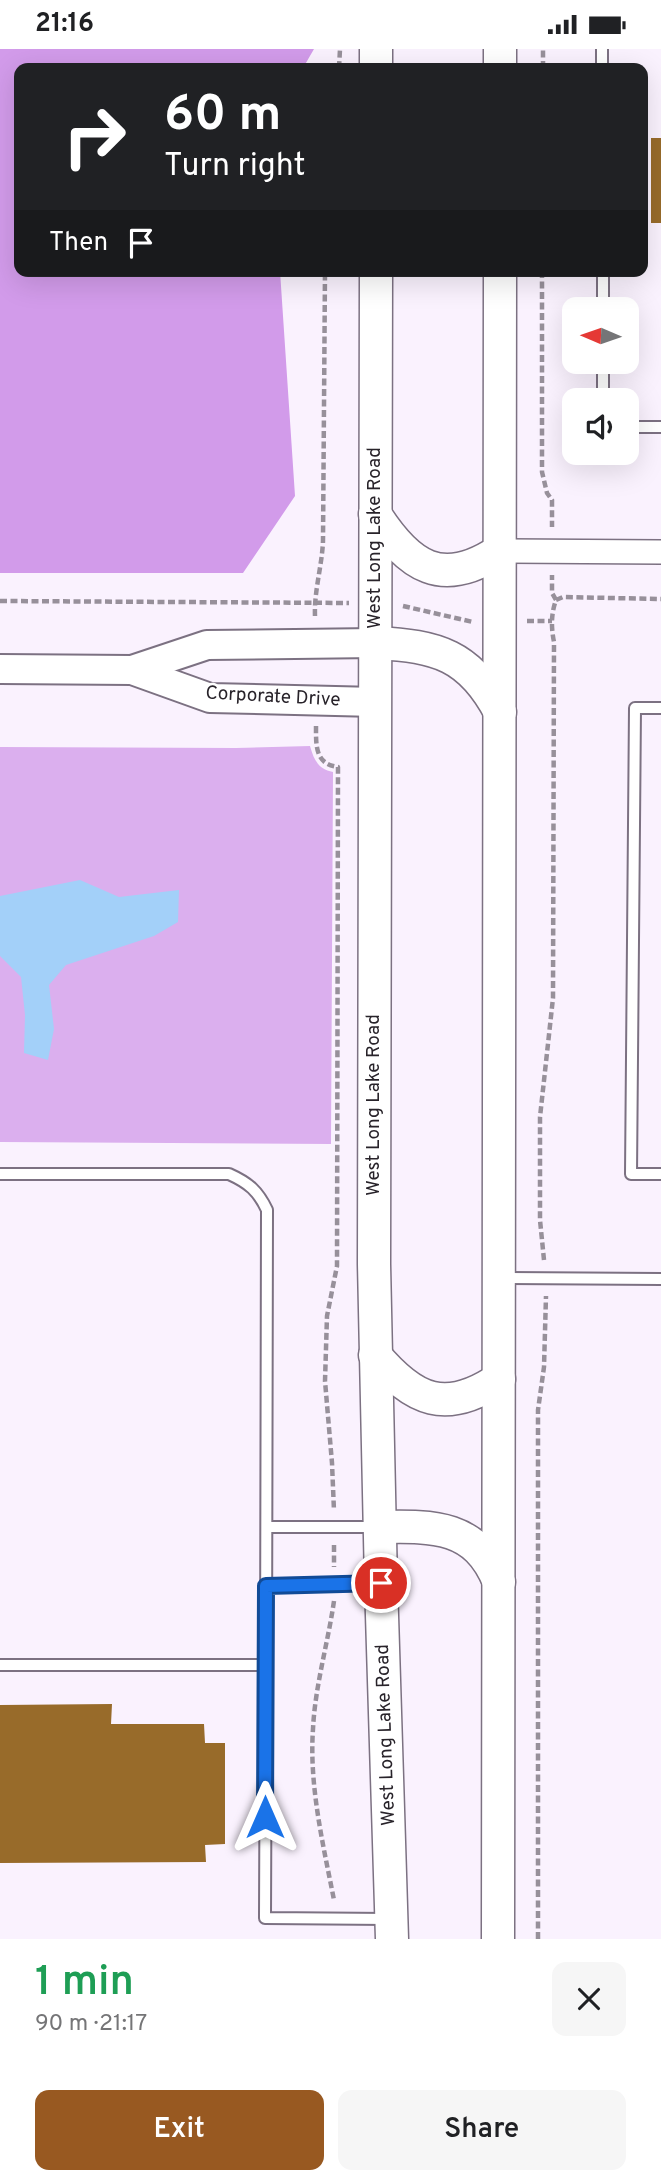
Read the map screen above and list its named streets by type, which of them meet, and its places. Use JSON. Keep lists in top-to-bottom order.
{
  "streets": {
    "main road": ["West Long Lake Road"],
    "street": ["Corporate Drive"]
  },
  "crossings": [
    ["West Long Lake Road", "Corporate Drive"]
  ],
  "north": "left",
  "page": {
    "status": "21:16",
    "turn": ["60 m", "Turn right"],
    "then": "Then",
    "heading": ["1 min", "90 m · 21:17"],
    "buttons": ["Exit", "Share"]
  }
}
